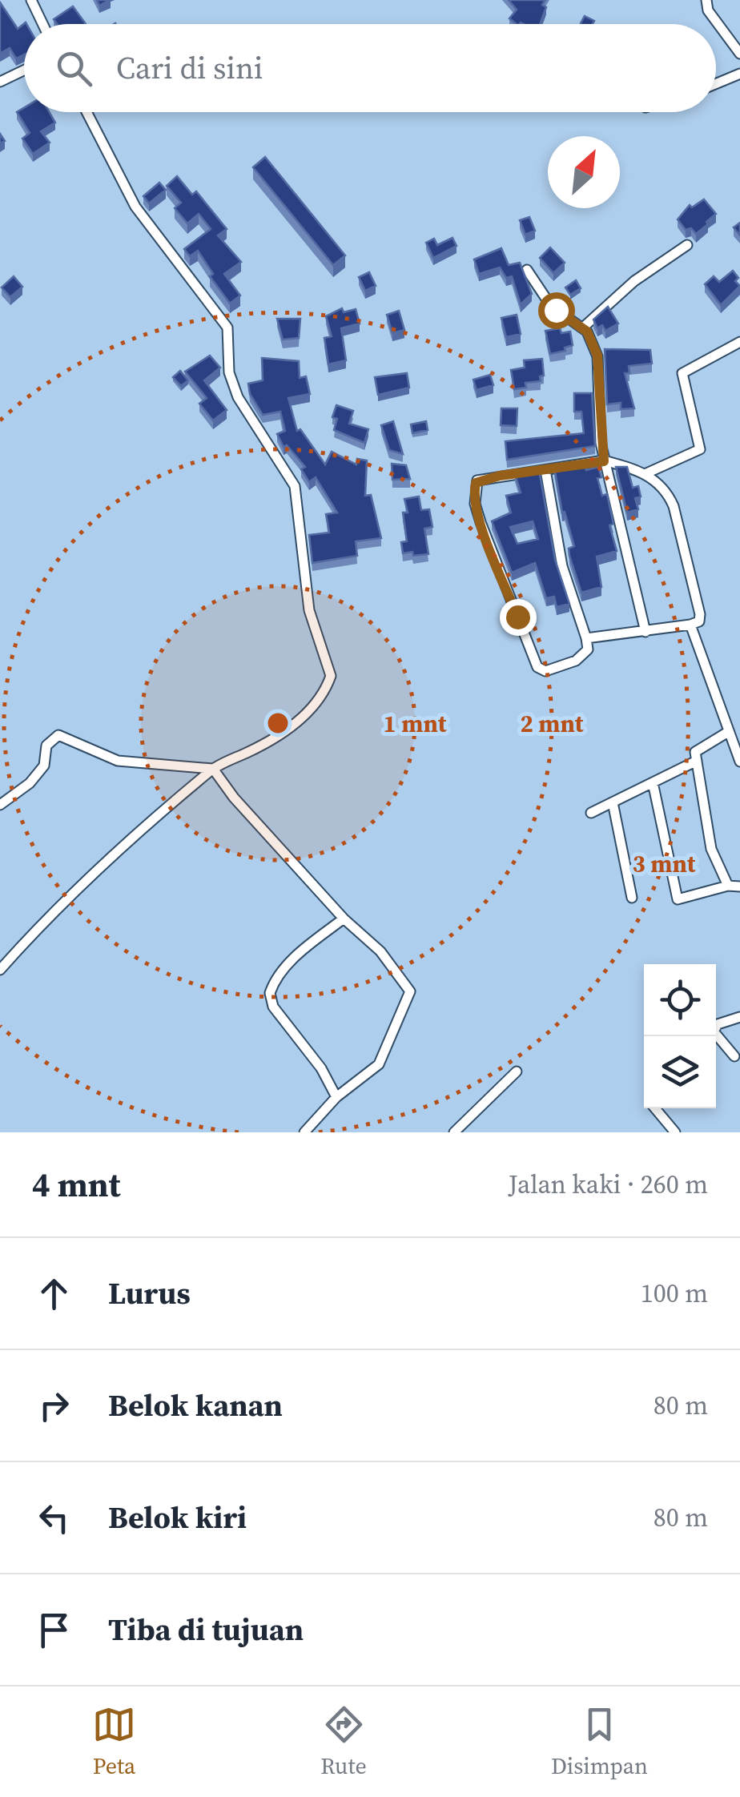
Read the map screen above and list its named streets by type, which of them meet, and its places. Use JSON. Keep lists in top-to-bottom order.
{
  "north": "top right",
  "page": {
    "search": "Cari di sini",
    "heading": ["4 mnt", "Jalan kaki · 260 m"],
    "list": [
      ["Lurus", "100 m"],
      ["Belok kanan", "80 m"],
      ["Belok kiri", "80 m"],
      "Tiba di tujuan"
    ],
    "nav": ["Peta", "Rute", "Disimpan"]
  },
  "rings": ["1 mnt", "2 mnt", "3 mnt"]
}
